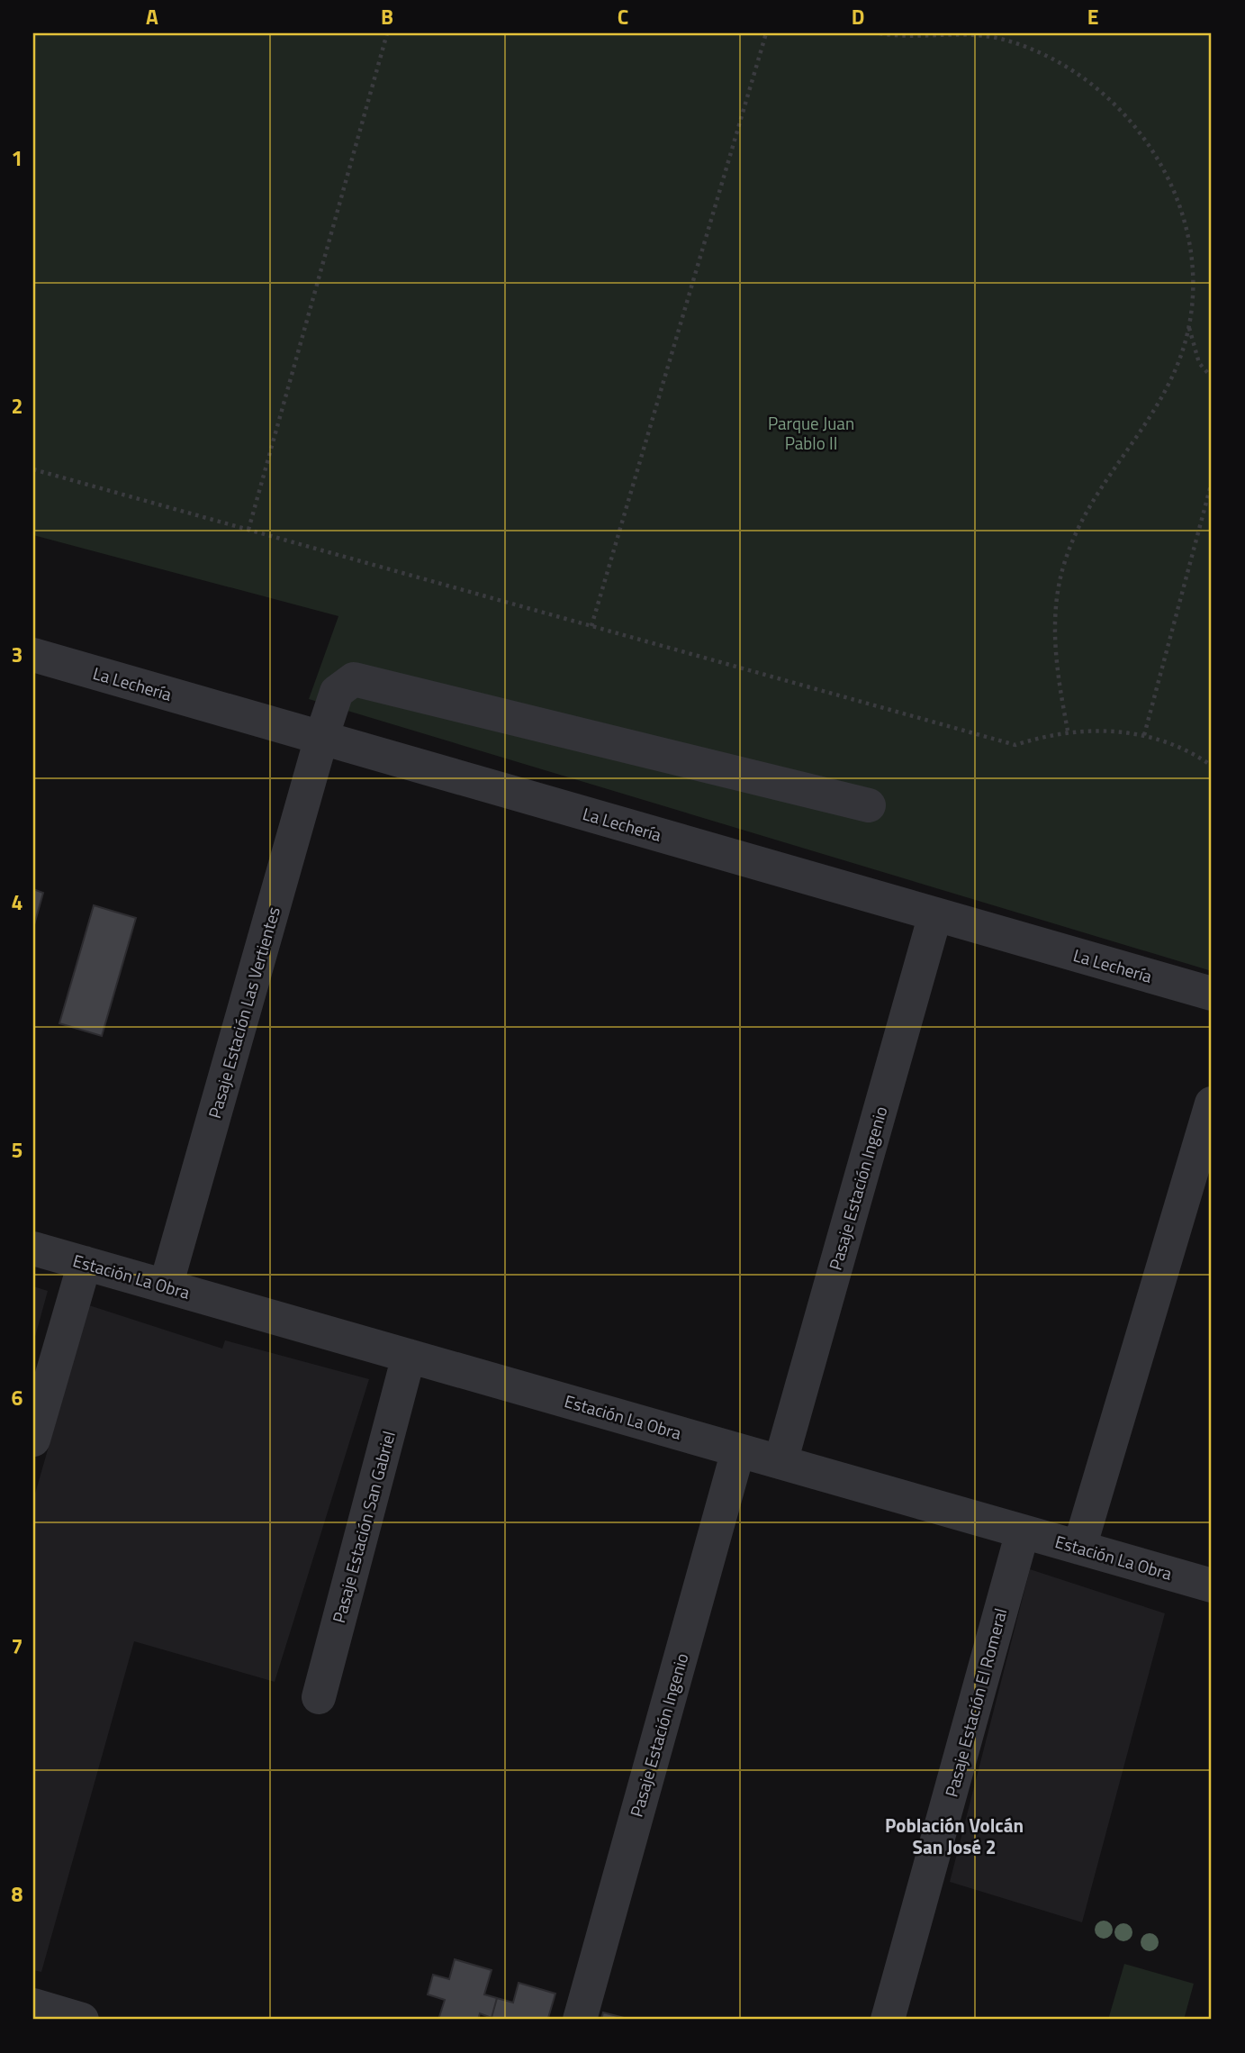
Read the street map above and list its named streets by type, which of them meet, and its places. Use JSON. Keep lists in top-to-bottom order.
{
  "streets": {
    "street": [
      "La Lechería",
      "Pasaje Estación Las Vertientes",
      "Pasaje Estación Ingenio",
      "Estación La Obra",
      "Pasaje Estación San Gabriel",
      "Pasaje Estación El Romeral"
    ]
  },
  "crossings": [
    ["La Lechería", "Pasaje Estación Las Vertientes"],
    ["La Lechería", "Pasaje Estación Ingenio"],
    ["Pasaje Estación Las Vertientes", "Estación La Obra"],
    ["Pasaje Estación Ingenio", "Estación La Obra"],
    ["Estación La Obra", "Pasaje Estación San Gabriel"],
    ["Estación La Obra", "Pasaje Estación El Romeral"]
  ],
  "districts": ["Población Volcán San José 2"],
  "parks": ["Parque Juan Pablo II"],
  "grid": {
    "columns": [
      "A",
      "B",
      "C",
      "D",
      "E"
    ],
    "rows": [
      "1",
      "2",
      "3",
      "4",
      "5",
      "6",
      "7",
      "8"
    ]
  }
}
